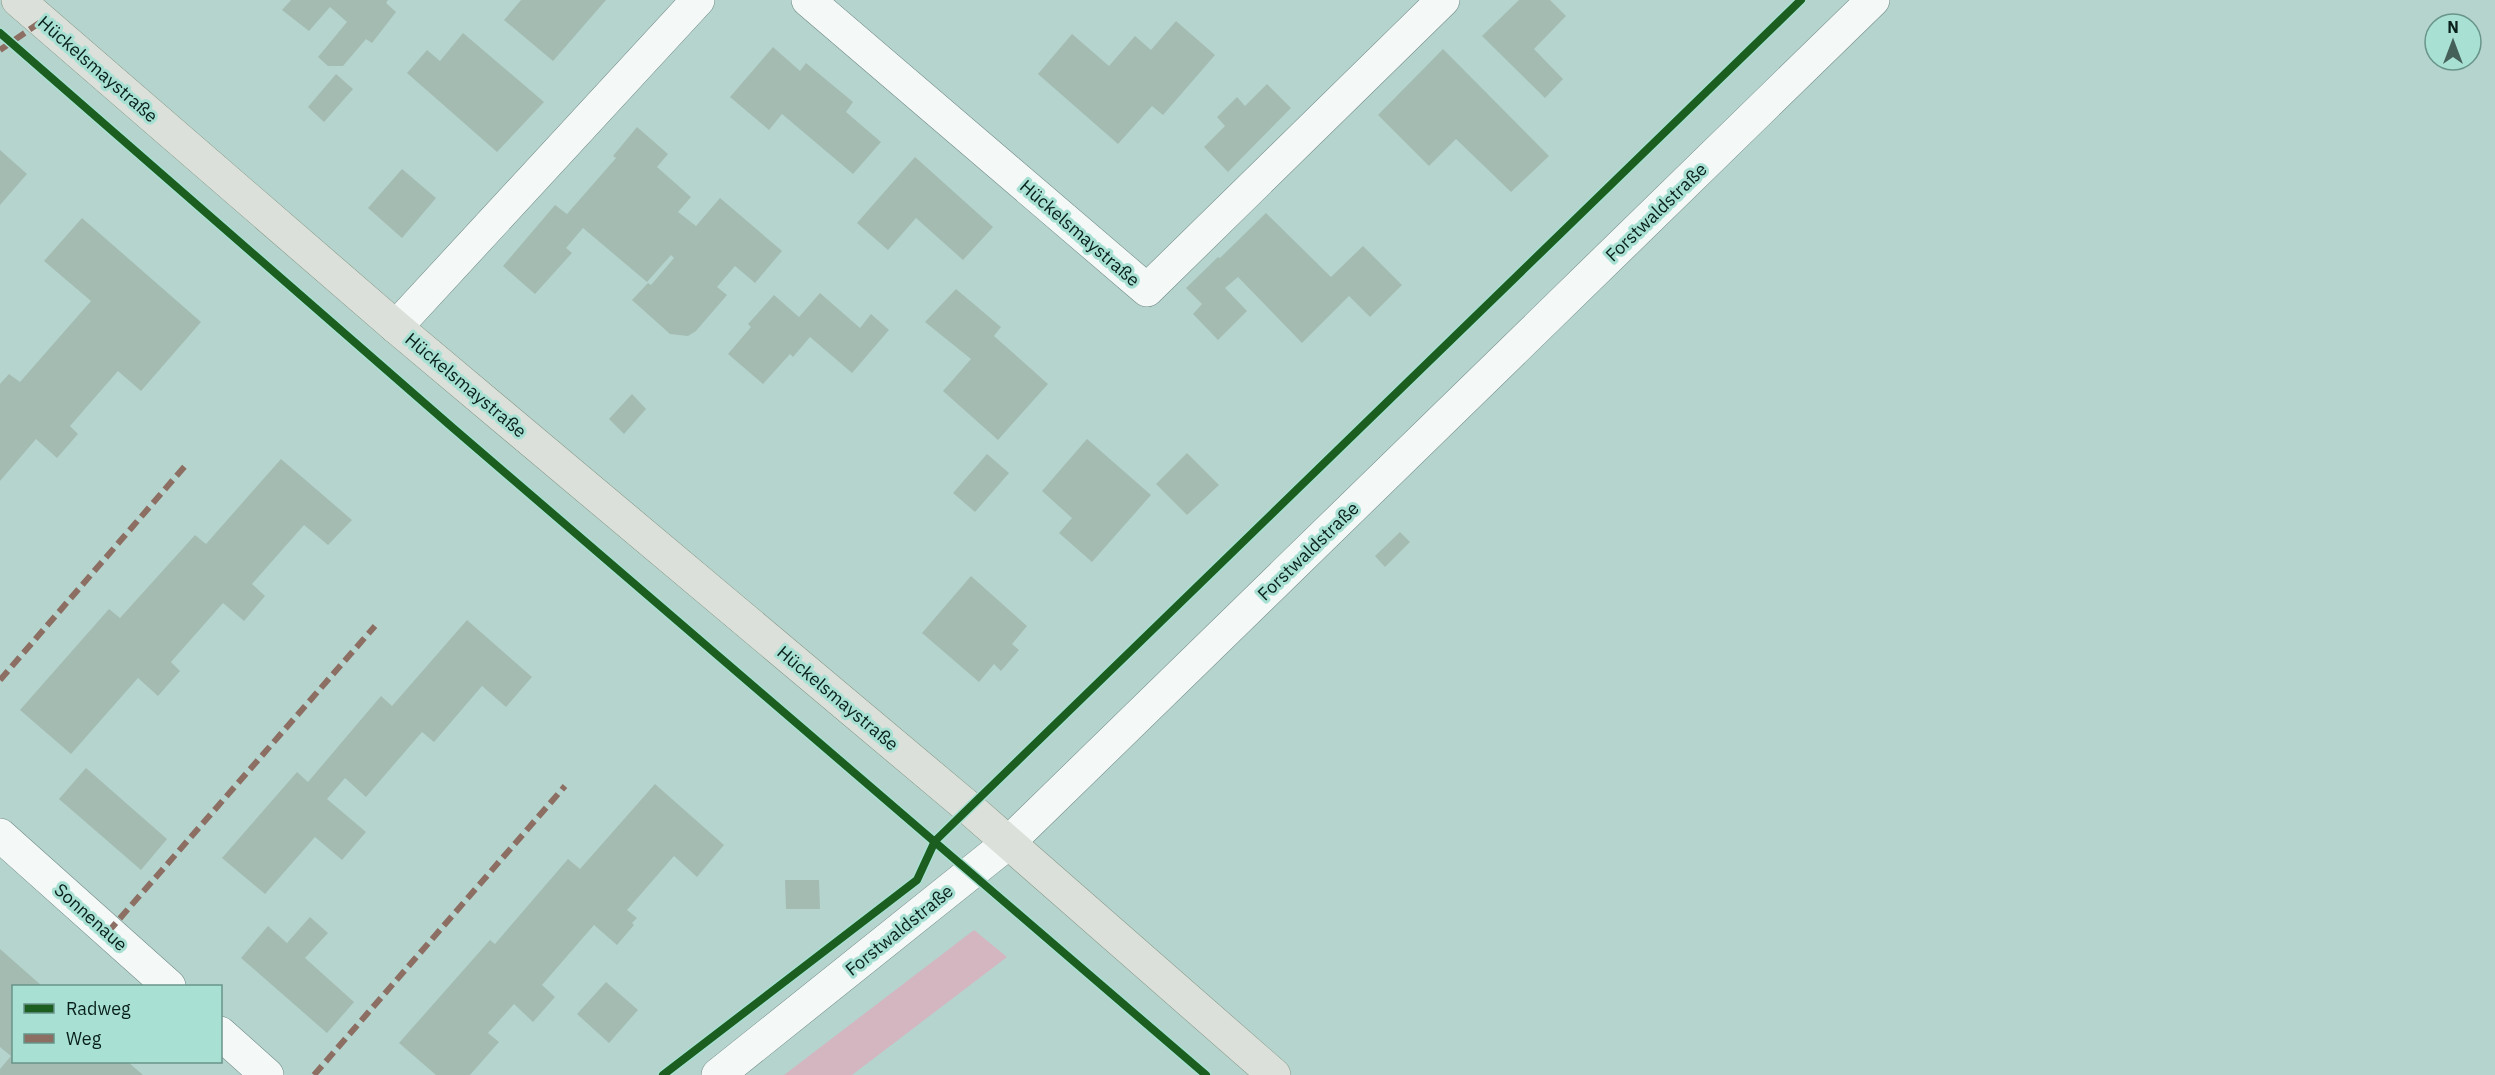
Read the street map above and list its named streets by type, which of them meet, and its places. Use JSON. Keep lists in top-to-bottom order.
{
  "streets": {
    "main road": ["Hückelsmaystraße"],
    "street": ["Forstwaldstraße", "Sonnenaue"]
  },
  "crossings": [
    ["Hückelsmaystraße", "Forstwaldstraße"]
  ],
  "legend": ["Radweg", "Weg"],
  "north": "top"
}
